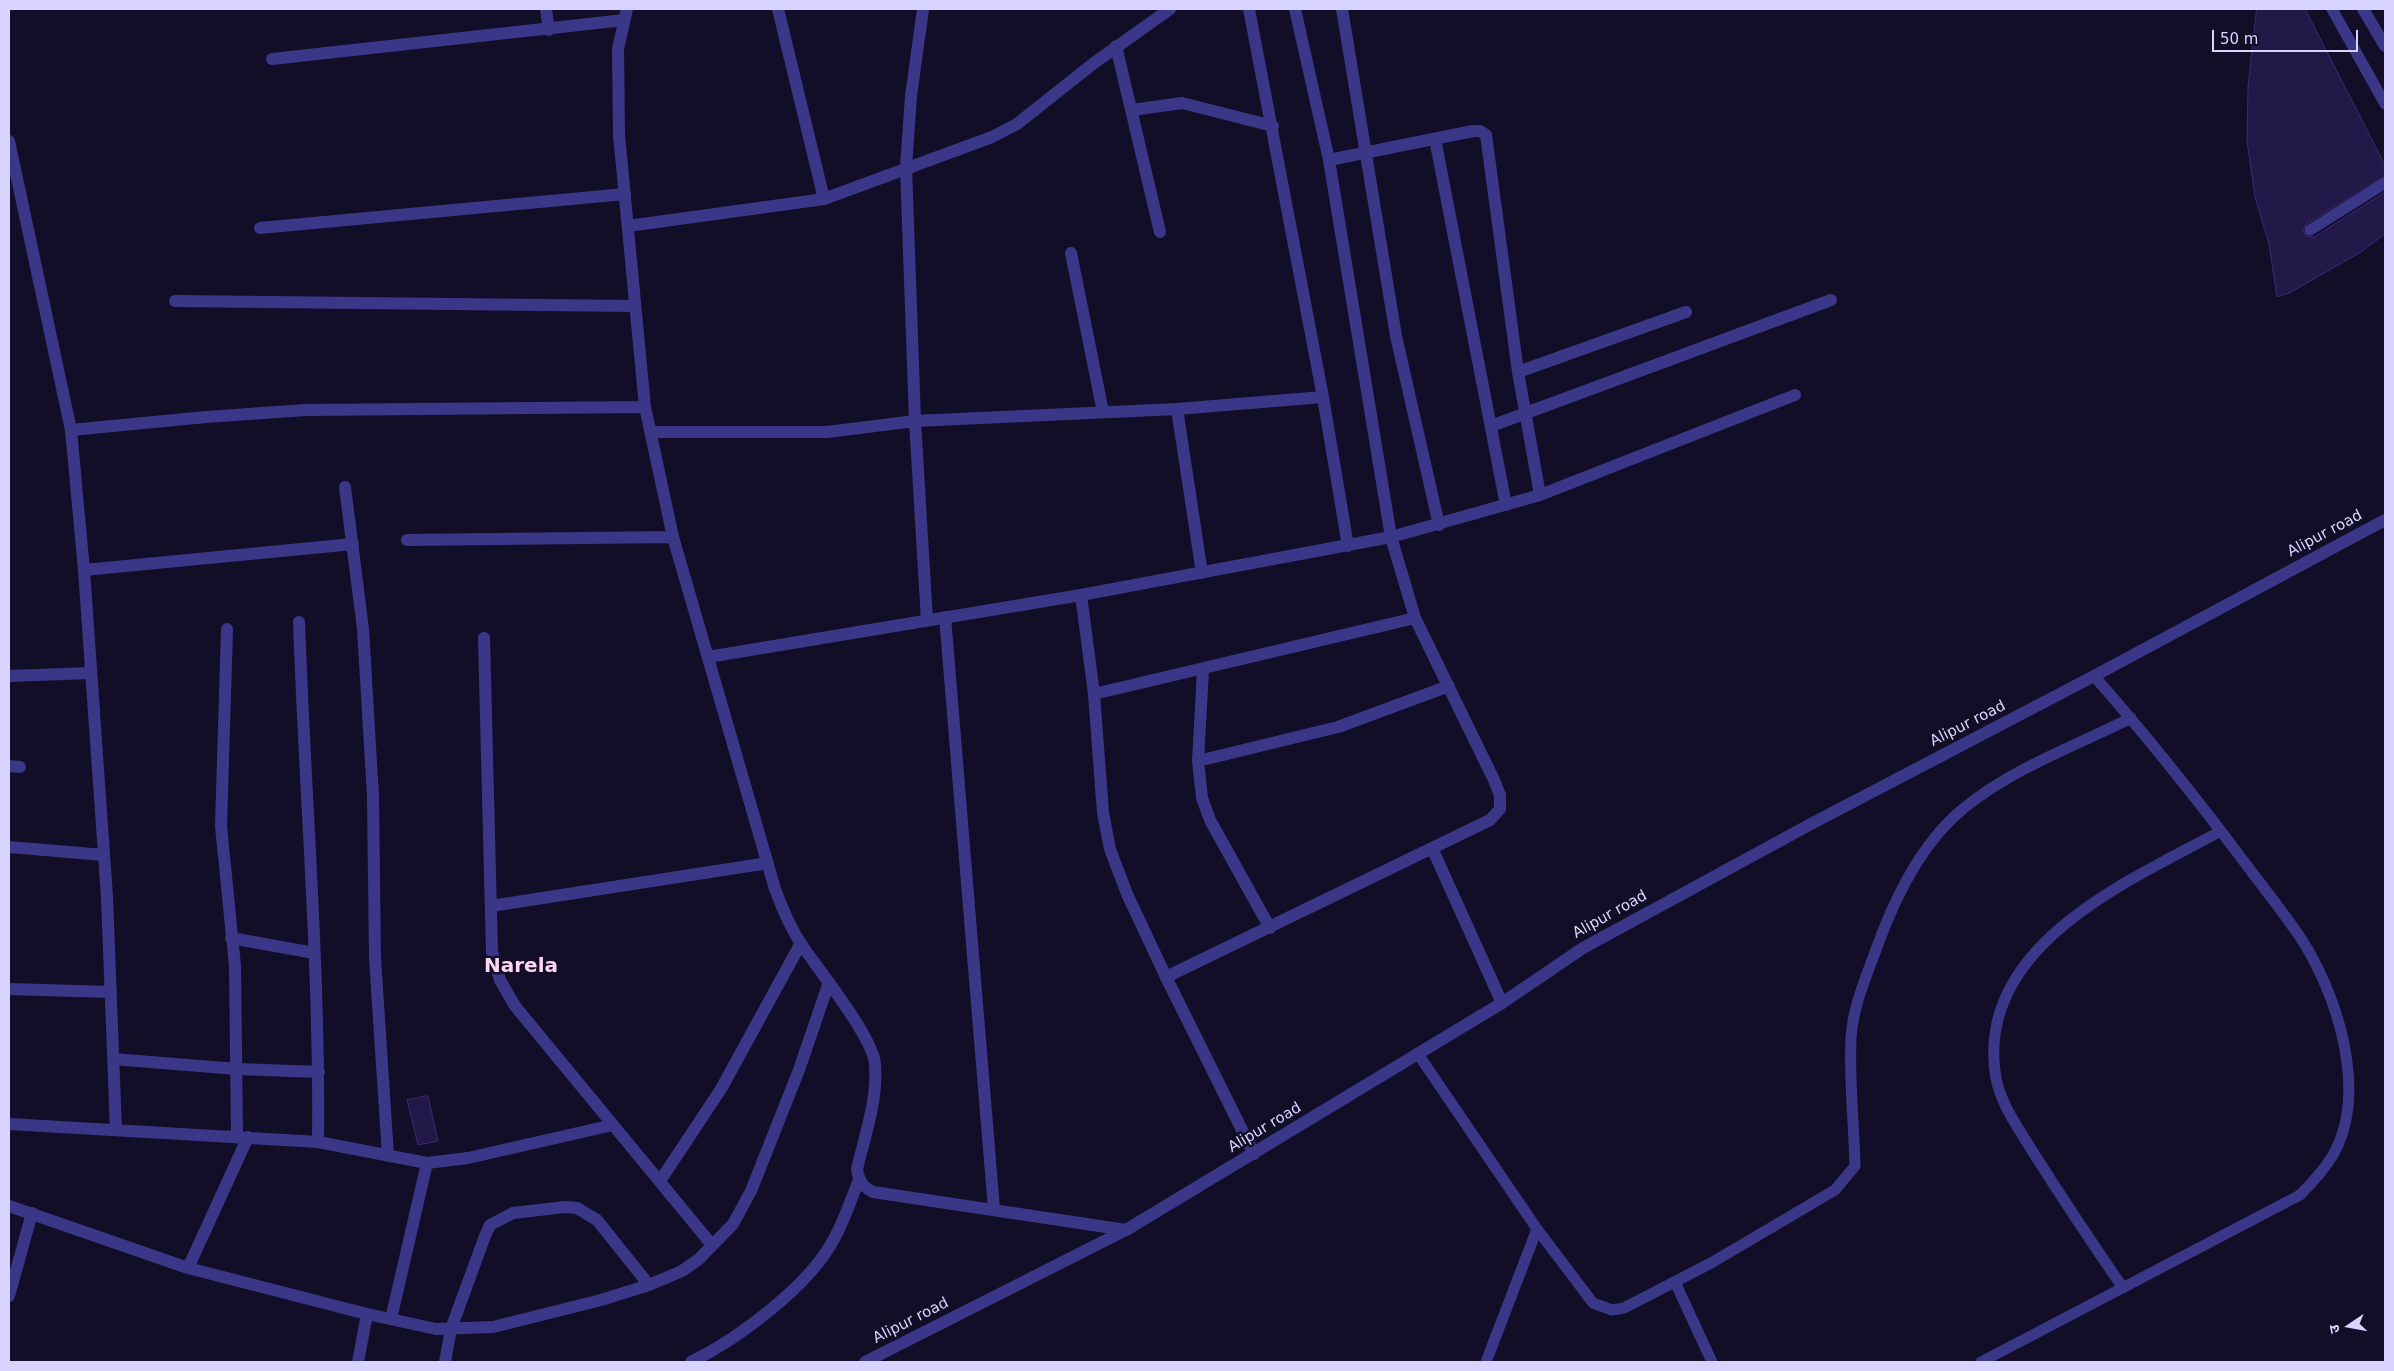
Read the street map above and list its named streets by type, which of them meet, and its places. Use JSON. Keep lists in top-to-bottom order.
{
  "streets": {
    "street": ["Alipur road"]
  },
  "districts": ["Narela"],
  "scale_bar": "50 m",
  "north": "left"
}
